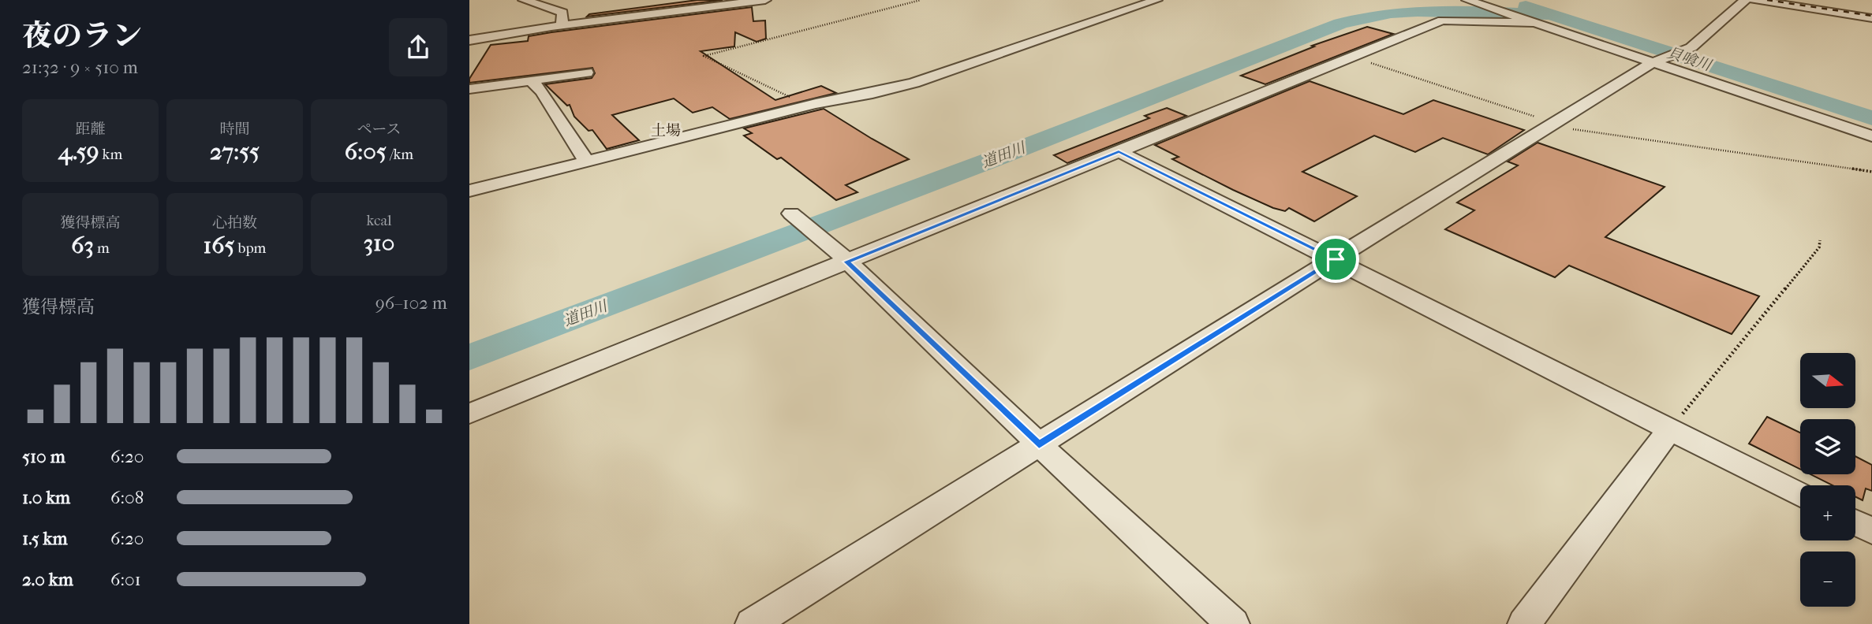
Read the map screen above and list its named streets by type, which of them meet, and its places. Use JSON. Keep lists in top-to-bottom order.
{
  "districts": ["土場"],
  "water": ["貝喰川", "道田川"],
  "north": "right",
  "page": {
    "heading": ["夜のラン", "21:32 · 9 × 510 m"],
    "stats": [
      ["距離", "4.59 km"],
      ["時間", "27:55"],
      ["ペース", "6:05 /km"],
      ["獲得標高", "63 m"],
      ["心拍数", "165 bpm"],
      ["kcal", "310"]
    ],
    "chart": ["獲得標高", "96–102 m"],
    "map_buttons": ["+", "−"],
    "list": [
      {
        "name": "510 m",
        "note": "6:20"
      },
      {
        "name": "1.0 km",
        "note": "6:08"
      },
      {
        "name": "1.5 km",
        "note": "6:20"
      },
      {
        "name": "2.0 km",
        "note": "6:01"
      }
    ]
  }
}
